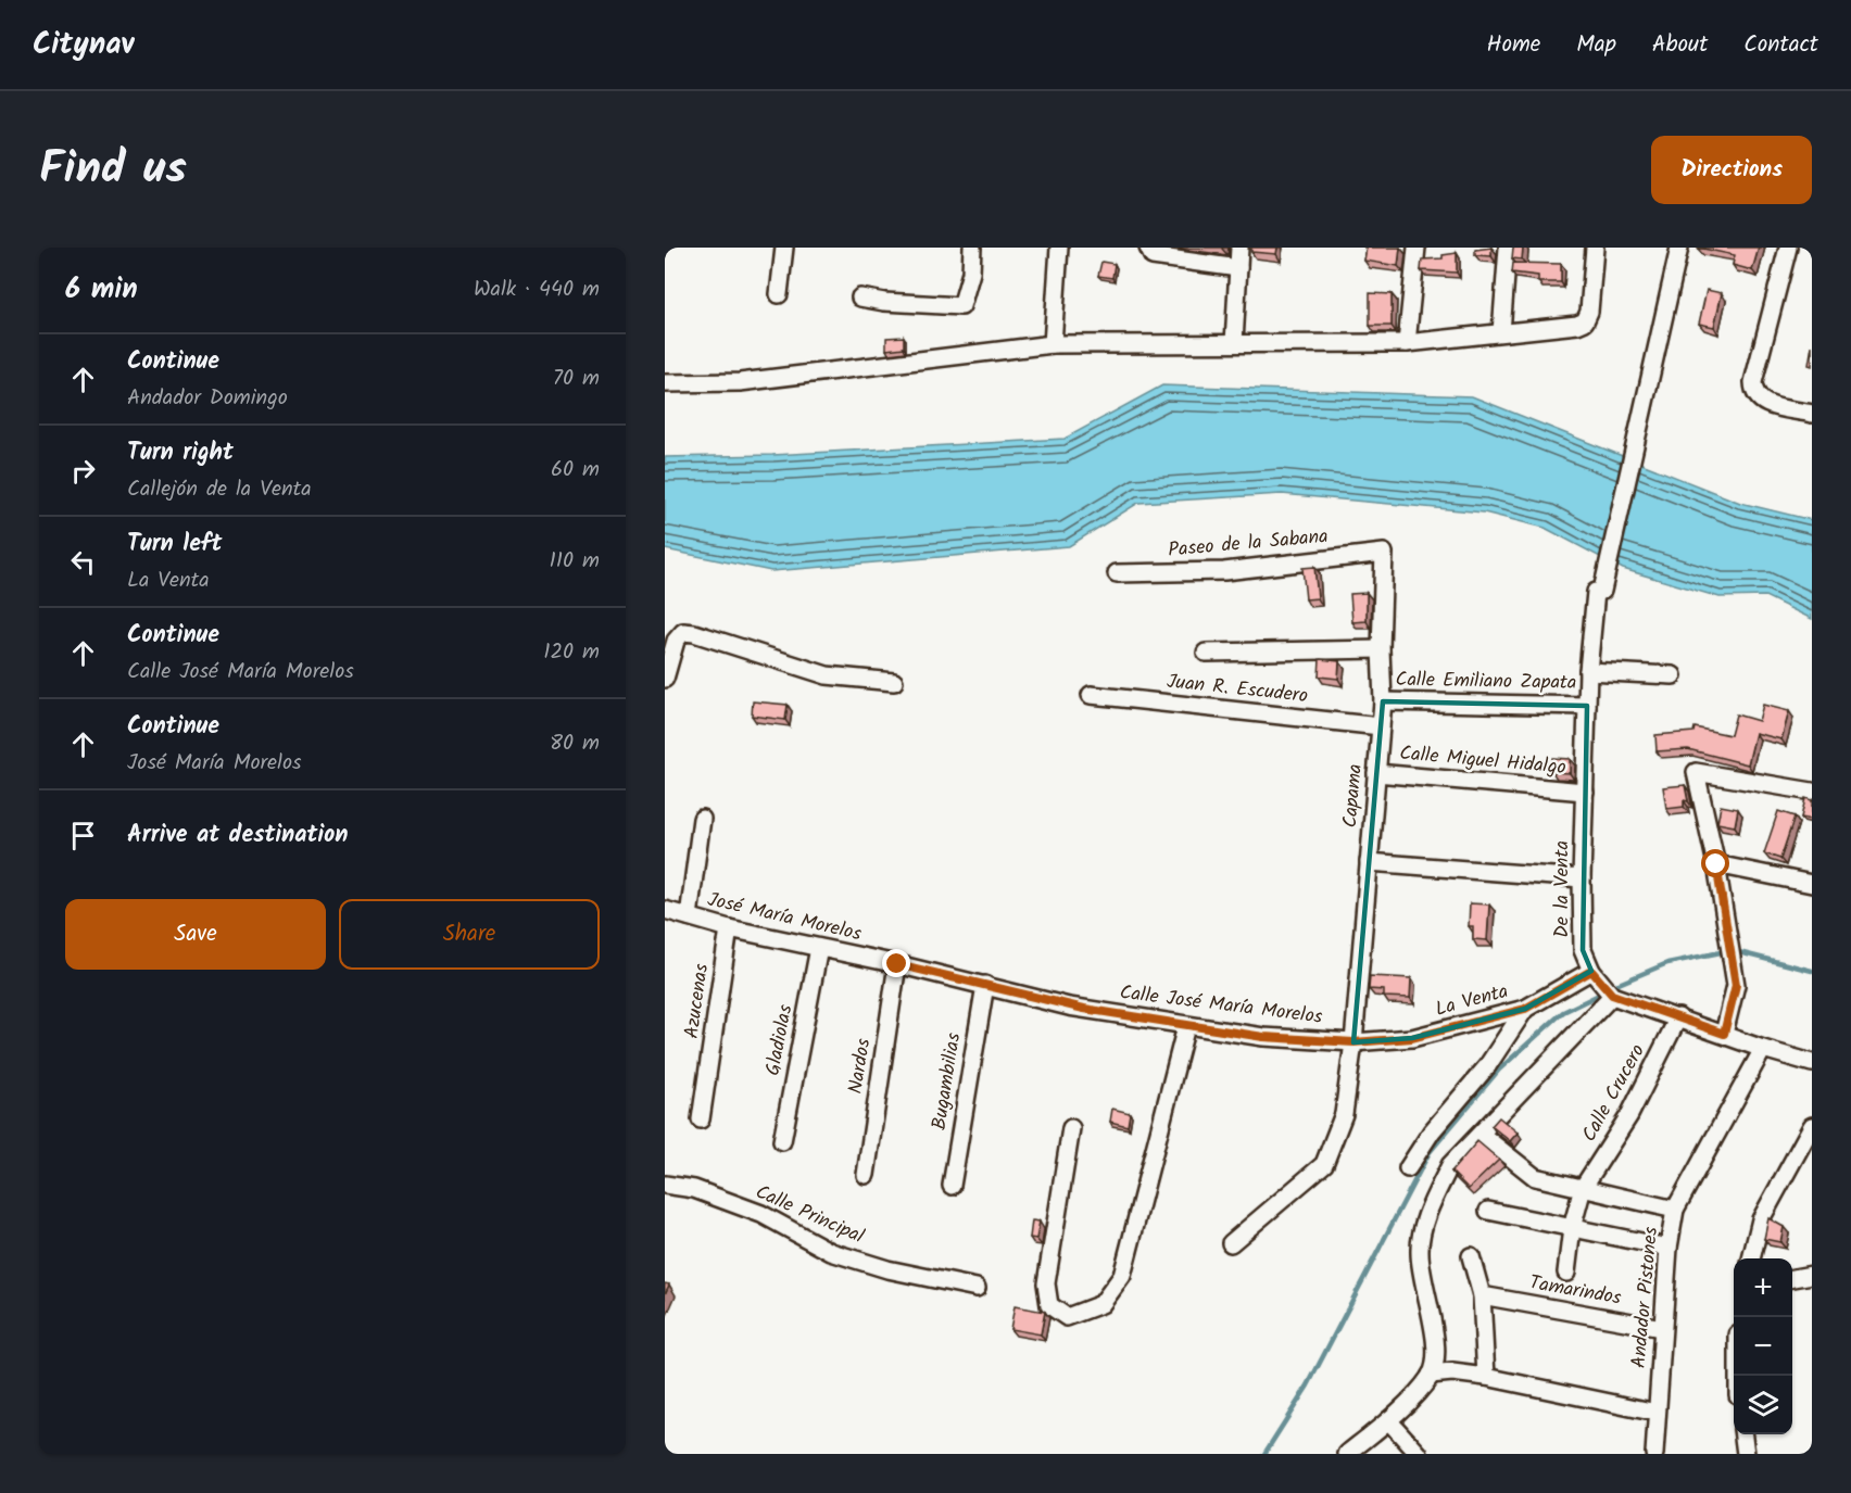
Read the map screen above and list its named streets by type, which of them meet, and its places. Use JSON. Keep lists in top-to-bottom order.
{
  "streets": {
    "street": [
      "Paseo de la Sabana",
      "Calle Emiliano Zapata",
      "Juan R. Escudero",
      "Calle Miguel Hidalgo",
      "Capama",
      "De la Venta",
      "José María Morelos",
      "Azucenas",
      "La Venta",
      "Calle José María Morelos",
      "Gladiolas",
      "Nardos",
      "Bugambilias",
      "Calle Crucero",
      "Calle Principal",
      "Tamarindos",
      "Andador Pistones"
    ]
  },
  "crossings": [
    ["Paseo de la Sabana", "Capama"],
    ["Calle Emiliano Zapata", "Capama"],
    ["Calle Emiliano Zapata", "De la Venta"],
    ["Juan R. Escudero", "Capama"],
    ["Calle Miguel Hidalgo", "Capama"],
    ["Calle Miguel Hidalgo", "De la Venta"],
    ["Capama", "La Venta"],
    ["Capama", "Calle José María Morelos"],
    ["De la Venta", "La Venta"],
    ["José María Morelos", "Azucenas"],
    ["José María Morelos", "Calle José María Morelos"],
    ["José María Morelos", "Gladiolas"],
    ["José María Morelos", "Nardos"],
    ["José María Morelos", "Bugambilias"],
    ["La Venta", "Calle José María Morelos"],
    ["Tamarindos", "Andador Pistones"]
  ],
  "page": {
    "header": "Citynav",
    "nav": [
      "Home",
      "Map",
      "About",
      "Contact"
    ],
    "title": "Find us",
    "buttons": [
      "Directions",
      ["Save", "Share"]
    ],
    "heading": ["6 min", "Walk · 440 m"],
    "list": [
      ["Continue", "Andador Domingo", "70 m"],
      ["Turn right", "Callejón de la Venta", "60 m"],
      ["Turn left", "La Venta", "110 m"],
      ["Continue", "Calle José María Morelos", "120 m"],
      ["Continue", "José María Morelos", "80 m"],
      "Arrive at destination"
    ],
    "map_buttons": ["+", "−"]
  }
}
